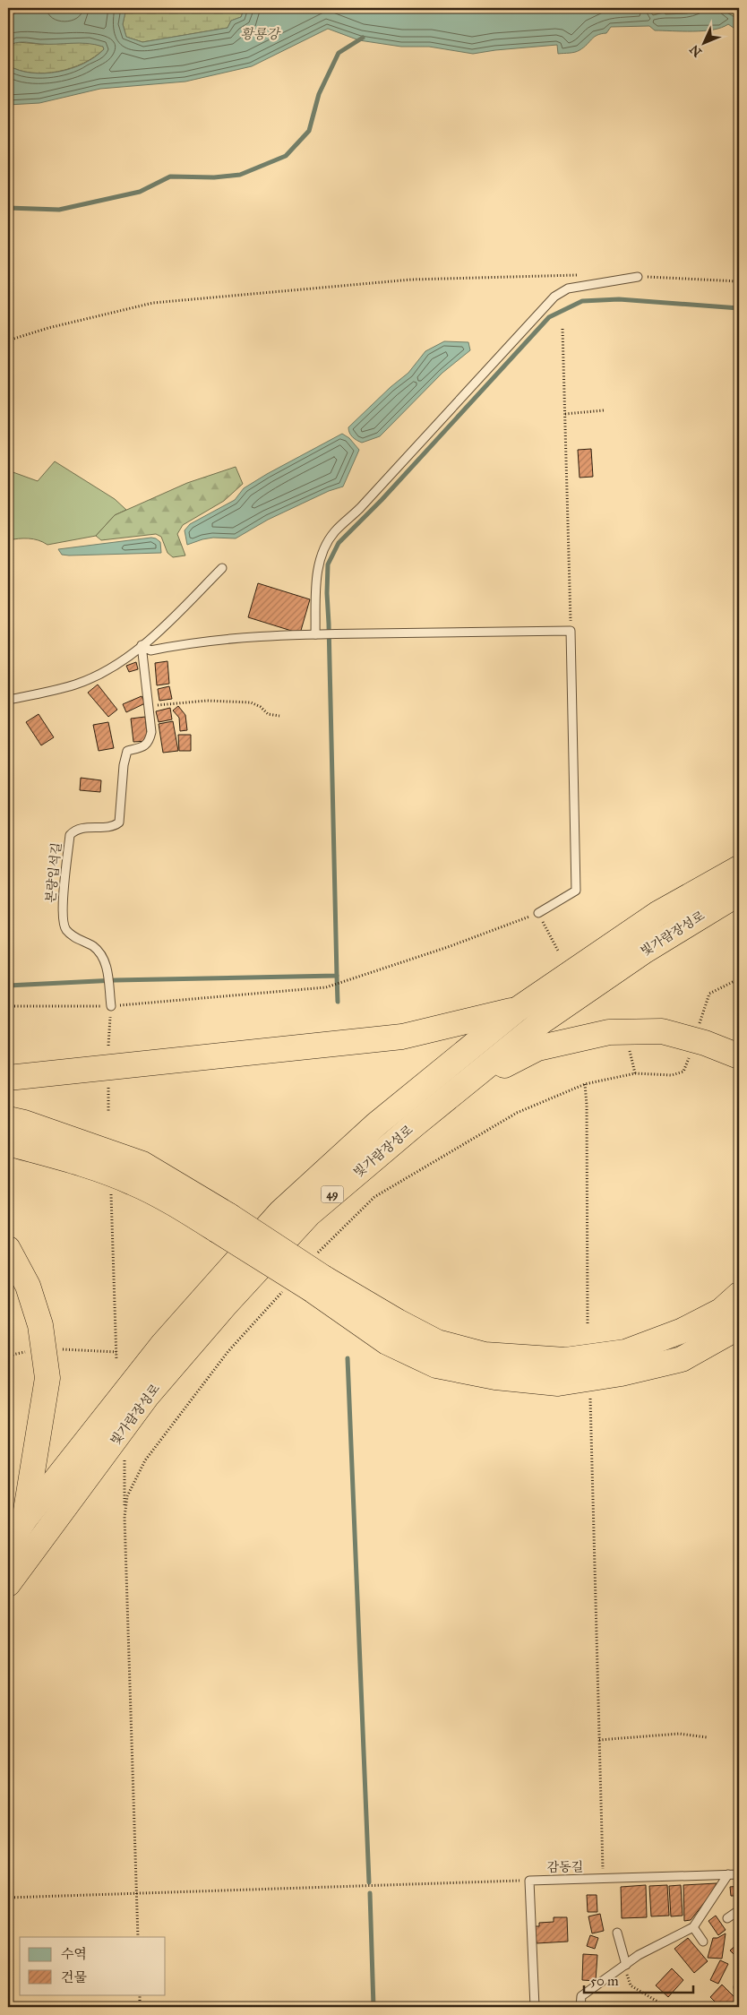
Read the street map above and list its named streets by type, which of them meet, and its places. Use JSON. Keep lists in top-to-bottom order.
{
  "streets": {
    "highway": ["빛가람장성로", "49"],
    "lane": ["본량입석길", "감동길"]
  },
  "water": ["황룡강"],
  "legend": ["수역", "건물"],
  "scale_bar": "50 m",
  "north": "bottom left"
}
